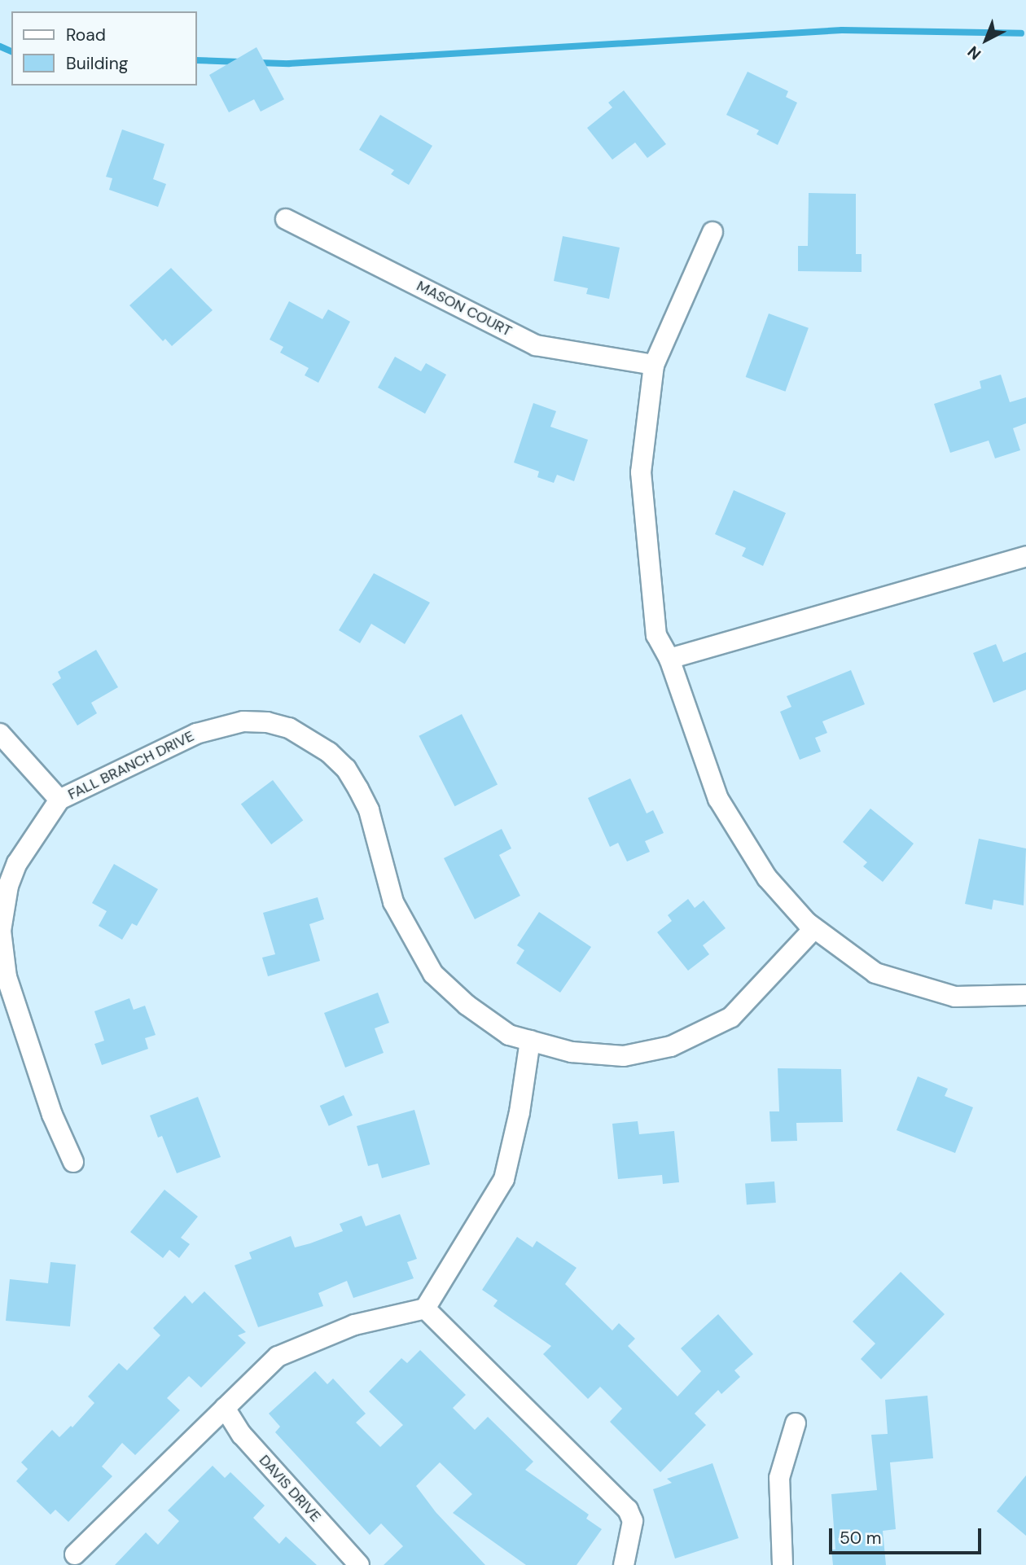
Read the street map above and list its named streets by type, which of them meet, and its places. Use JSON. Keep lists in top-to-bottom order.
{
  "streets": {
    "street": ["MASON COURT", "FALL BRANCH DRIVE", "DAVIS DRIVE"]
  },
  "legend": ["Road", "Building"],
  "scale_bar": "50 m",
  "north": "bottom left"
}
